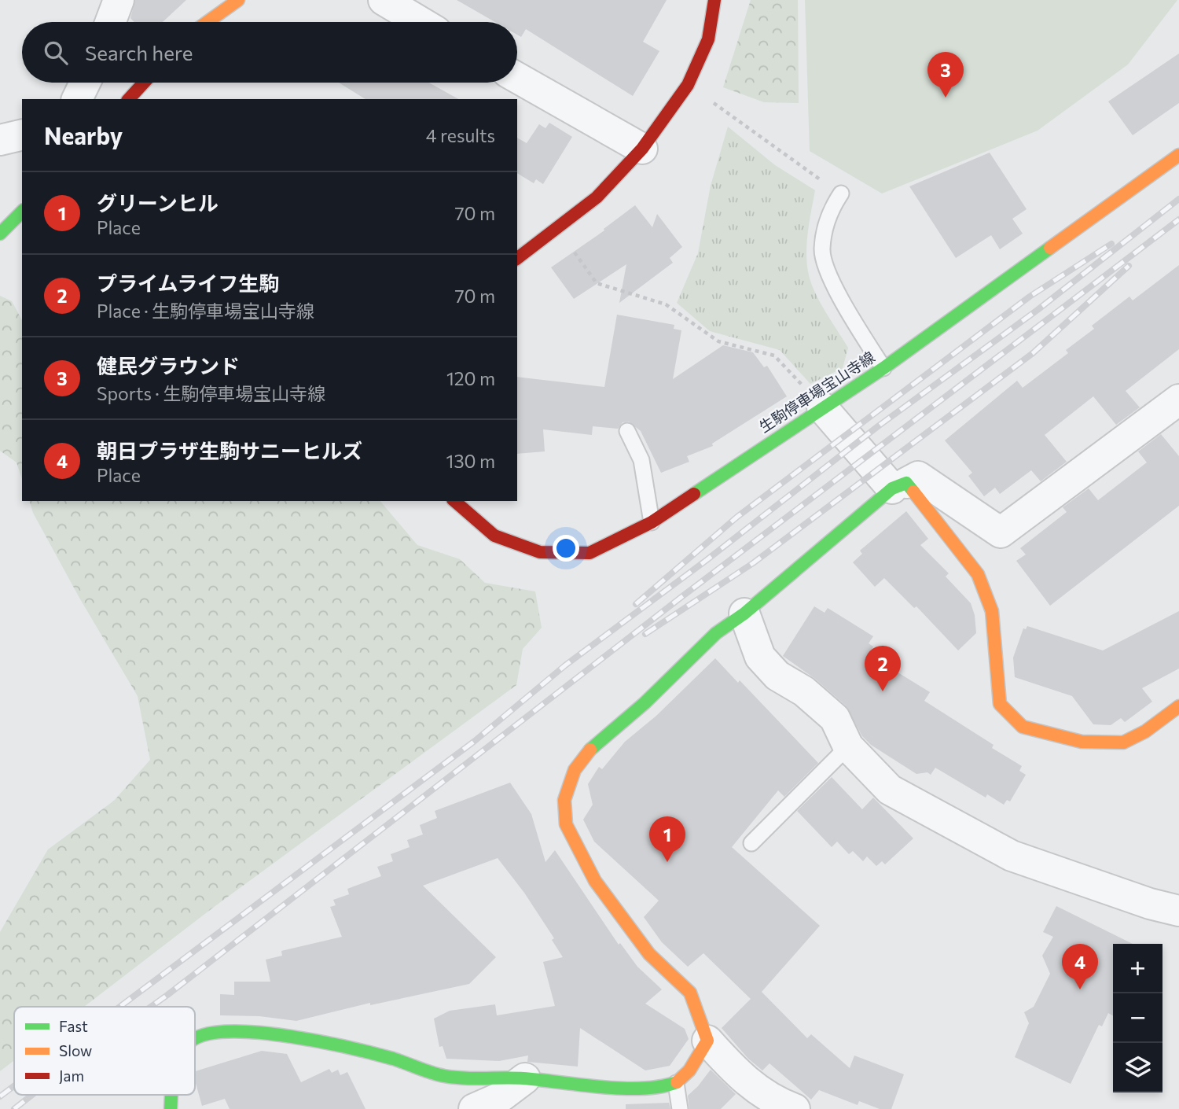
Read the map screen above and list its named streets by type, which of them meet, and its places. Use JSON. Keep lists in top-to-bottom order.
{
  "streets": {
    "street": ["生駒停車場宝山寺線"]
  },
  "legend": ["Fast", "Slow", "Jam"],
  "page": {
    "search": "Search here",
    "pins": [
      "3",
      "2",
      "1",
      "4"
    ],
    "heading": ["Nearby", "4 results"],
    "list": [
      {
        "mark": "1",
        "name": "グリーンヒル",
        "note": "Place",
        "value": "70 m"
      },
      {
        "mark": "2",
        "name": "プライムライフ生駒",
        "note": "Place · 生駒停車場宝山寺線",
        "value": "70 m"
      },
      {
        "mark": "3",
        "name": "健民グラウンド",
        "note": "Sports · 生駒停車場宝山寺線",
        "value": "120 m"
      },
      {
        "mark": "4",
        "name": "朝日プラザ生駒サニーヒルズ",
        "note": "Place",
        "value": "130 m"
      }
    ],
    "map_buttons": ["+", "−"]
  }
}
